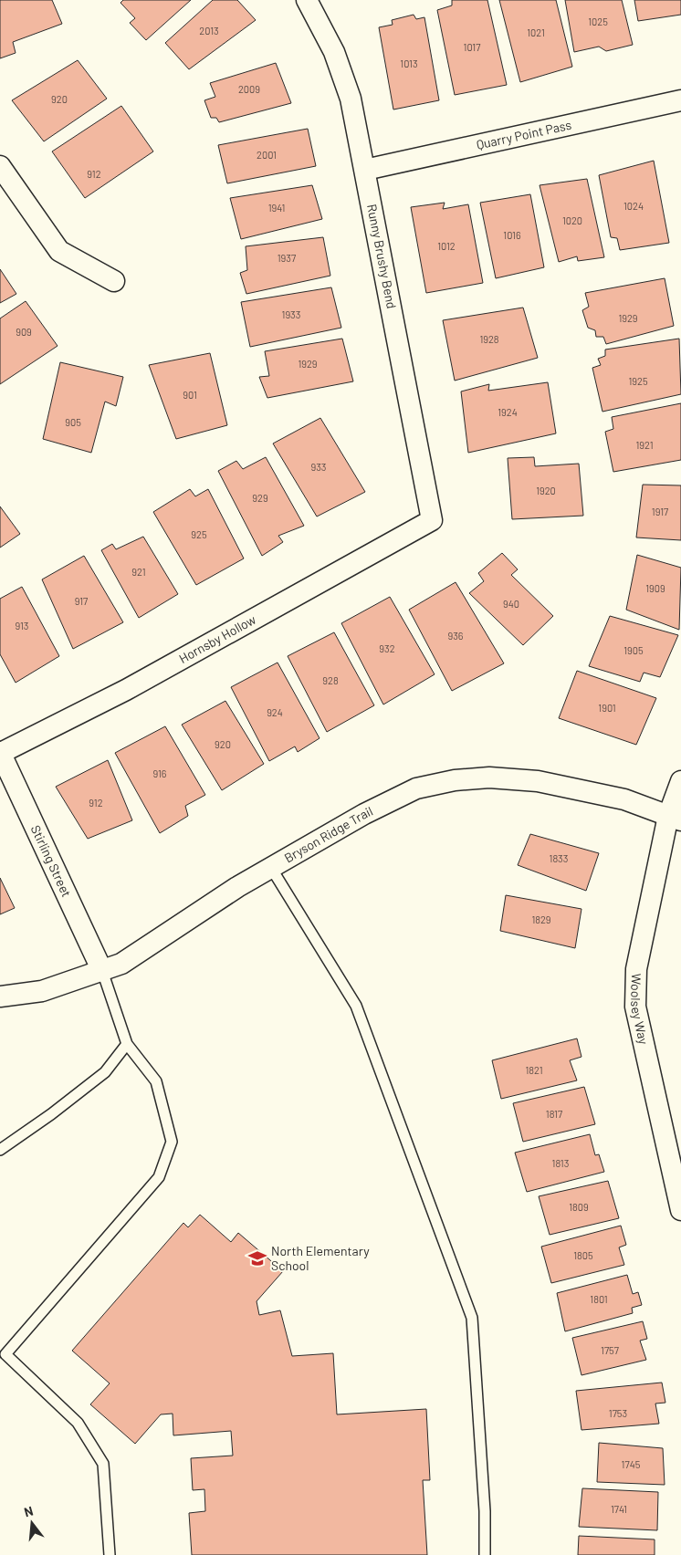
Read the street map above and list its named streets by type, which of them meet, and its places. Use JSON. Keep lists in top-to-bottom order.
{
  "streets": {
    "street": [
      "Quarry Point Pass",
      "Runny Brushy Bend",
      "Hornsby Hollow",
      "Bryson Ridge Trail",
      "Stirling Street",
      "Woolsey Way"
    ]
  },
  "crossings": [
    ["Quarry Point Pass", "Runny Brushy Bend"],
    ["Runny Brushy Bend", "Hornsby Hollow"],
    ["Hornsby Hollow", "Stirling Street"],
    ["Bryson Ridge Trail", "Stirling Street"],
    ["Bryson Ridge Trail", "Woolsey Way"]
  ],
  "places": {
    "school or university": ["North Elementary School"]
  },
  "house_numbers": [
    "1025",
    "2013",
    "1021",
    "1017",
    "1013",
    "2009",
    "920",
    "2001",
    "912",
    "1024",
    "1941",
    "1020",
    "1016",
    "1012",
    "1937",
    "1933",
    "1929",
    "909",
    "1928",
    "1929",
    "1925",
    "901",
    "1924",
    "905",
    "1921",
    "933",
    "1920",
    "929",
    "1917",
    "925",
    "921",
    "1909",
    "917",
    "940",
    "913",
    "936",
    "932",
    "1905",
    "928",
    "1901",
    "924",
    "920",
    "916",
    "912",
    "1833",
    "1829",
    "1821",
    "1817",
    "1813",
    "1809",
    "1805",
    "1801",
    "1757",
    "1753",
    "1745",
    "1741"
  ],
  "north": "top"
}
